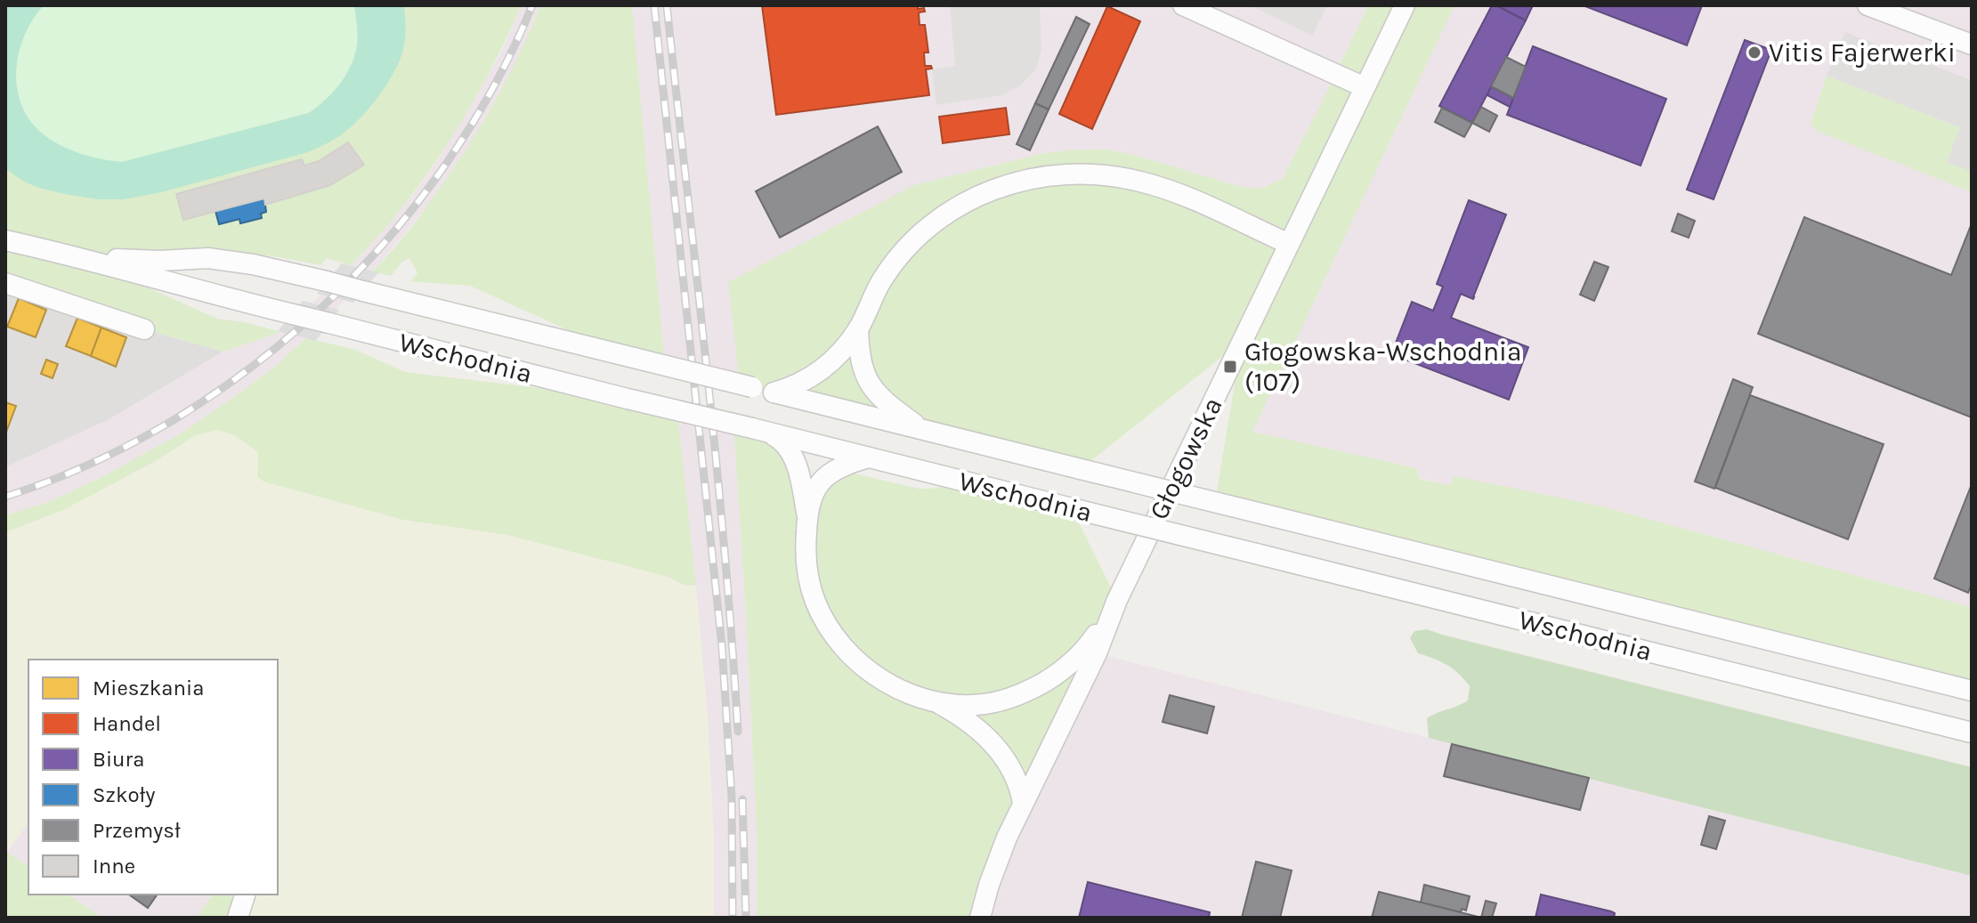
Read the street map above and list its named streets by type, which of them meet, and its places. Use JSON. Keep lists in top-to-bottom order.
{
  "streets": {
    "street": ["Wschodnia", "Głogowska"]
  },
  "places": {
    "other": ["Vitis Fajerwerki"],
    "transit": ["Głogowska-Wschodnia (107)"]
  },
  "legend": [
    "Mieszkania",
    "Handel",
    "Biura",
    "Szkoły",
    "Przemysł",
    "Inne"
  ]
}
